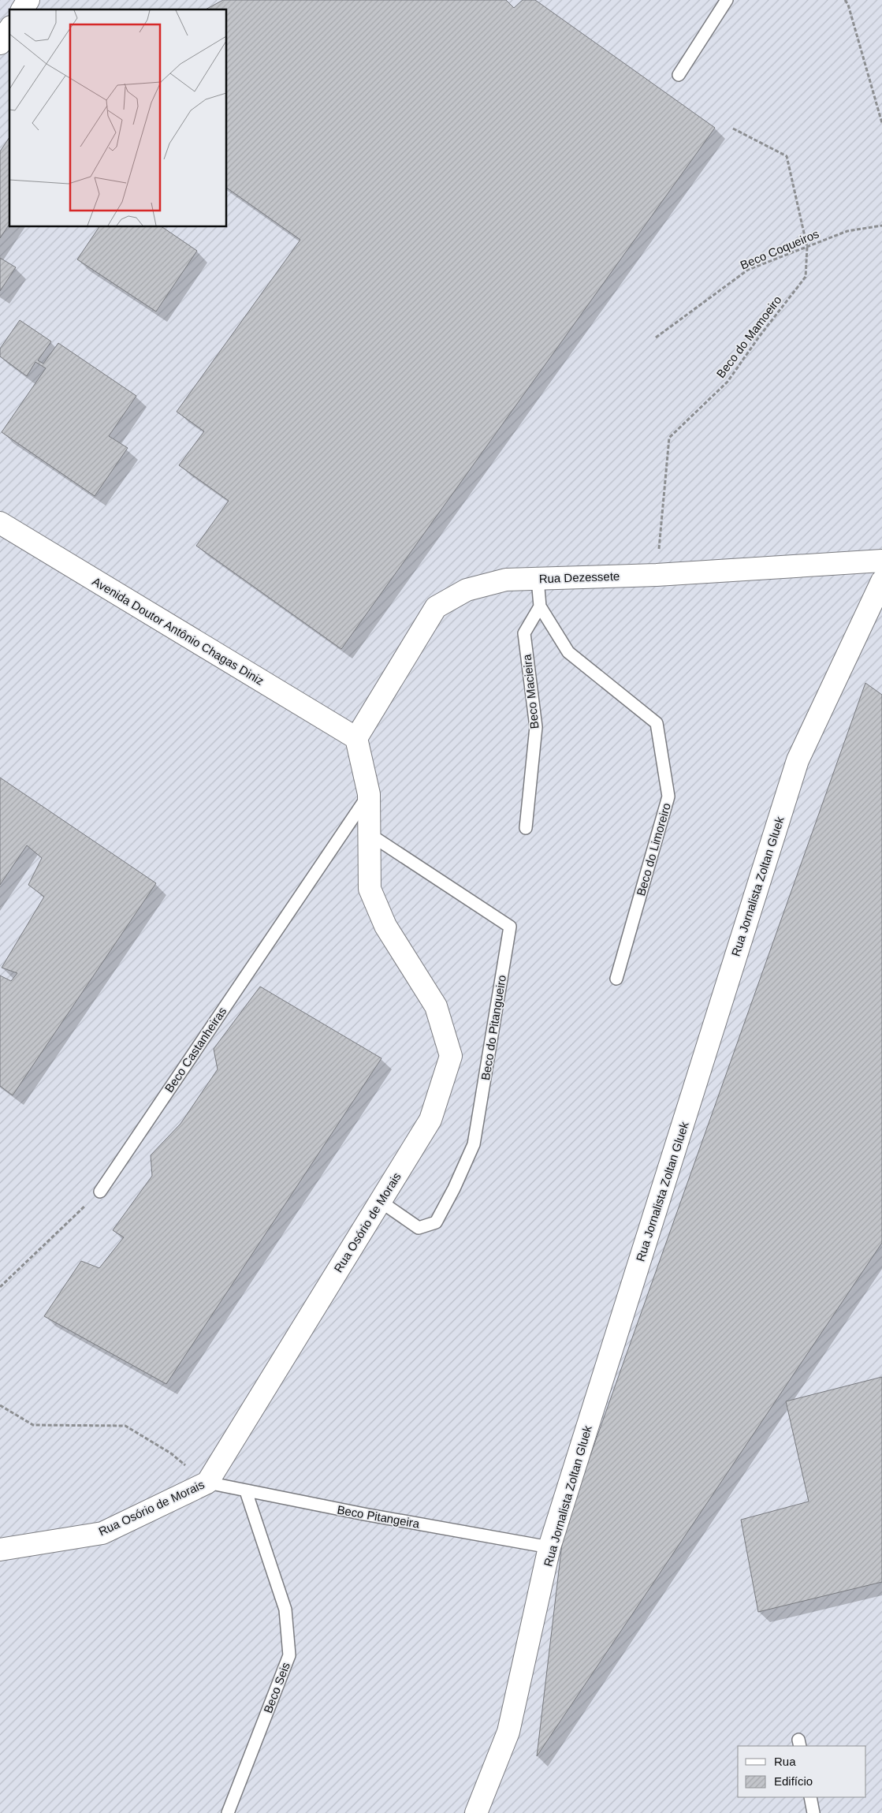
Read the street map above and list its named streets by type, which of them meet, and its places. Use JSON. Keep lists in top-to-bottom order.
{
  "streets": {
    "street": [
      "Rua Dezessete",
      "Avenida Doutor Antônio Chagas Diniz",
      "Rua Jornalista Zoltan Gluek",
      "Rua Osório de Morais"
    ],
    "lane": [
      "Beco Macieira",
      "Beco do Limoreiro",
      "Beco do Pitangueiro",
      "Beco Castanheiras",
      "Beco Pitangeira",
      "Beco Seis"
    ],
    "path": ["Beco Coqueiros", "Beco do Mamoeiro"]
  },
  "crossings": [
    ["Beco Coqueiros", "Beco do Mamoeiro"],
    ["Beco do Mamoeiro", "Rua Dezessete"],
    ["Rua Dezessete", "Avenida Doutor Antônio Chagas Diniz"],
    ["Rua Dezessete", "Beco do Limoreiro"],
    ["Rua Dezessete", "Rua Osório de Morais"],
    ["Avenida Doutor Antônio Chagas Diniz", "Rua Osório de Morais"],
    ["Beco Macieira", "Beco do Limoreiro"],
    ["Rua Jornalista Zoltan Gluek", "Beco Pitangeira"],
    ["Beco do Pitangueiro", "Rua Osório de Morais"],
    ["Beco Castanheiras", "Rua Osório de Morais"],
    ["Rua Osório de Morais", "Beco Pitangeira"],
    ["Beco Pitangeira", "Beco Seis"]
  ],
  "legend": ["Rua", "Edifício"]
}
